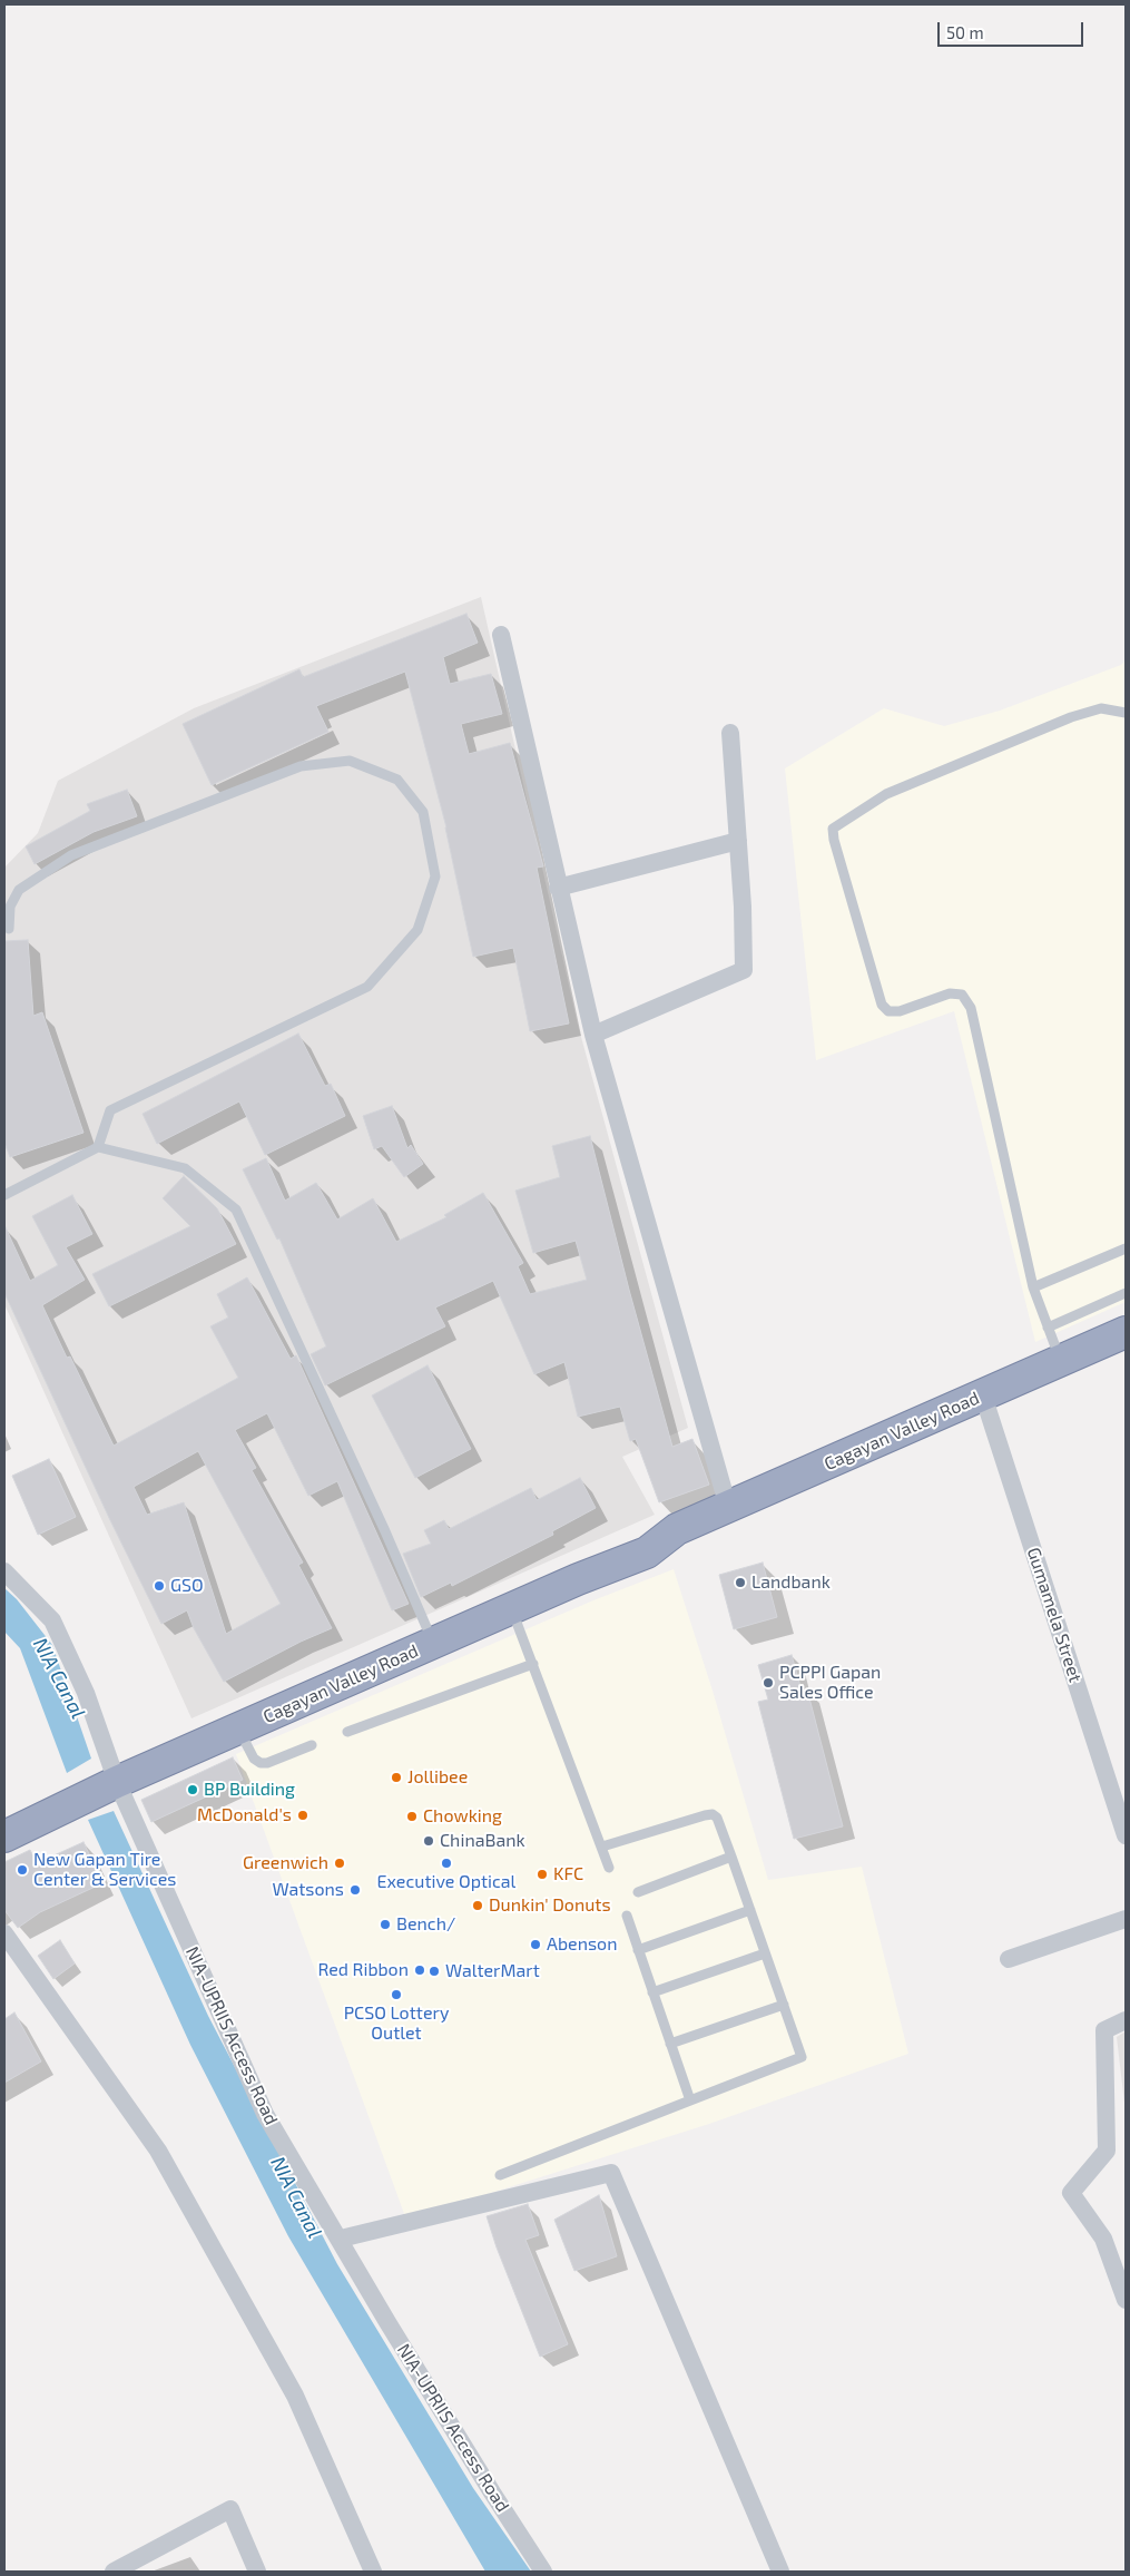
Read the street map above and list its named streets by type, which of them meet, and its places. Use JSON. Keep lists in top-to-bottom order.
{
  "streets": {
    "highway": ["Cagayan Valley Road"],
    "street": ["Gumamela Street", "NIA-UPRIIS Access Road"]
  },
  "crossings": [
    ["Cagayan Valley Road", "Gumamela Street"],
    ["Cagayan Valley Road", "NIA-UPRIIS Access Road"]
  ],
  "water": ["NIA Canal"],
  "places": [
    "Landbank",
    "GSO",
    "PCPPI Gapan Sales Office",
    "Jollibee",
    "BP Building",
    "McDonald's",
    "Chowking",
    "ChinaBank",
    "Greenwich",
    "Executive Optical",
    "New Gapan Tire Center & Services",
    "KFC",
    "Watsons",
    "Dunkin' Donuts",
    "Bench/",
    "Abenson",
    "Red Ribbon",
    "WalterMart",
    "PCSO Lottery Outlet"
  ],
  "scale_bar": "50 m"
}
